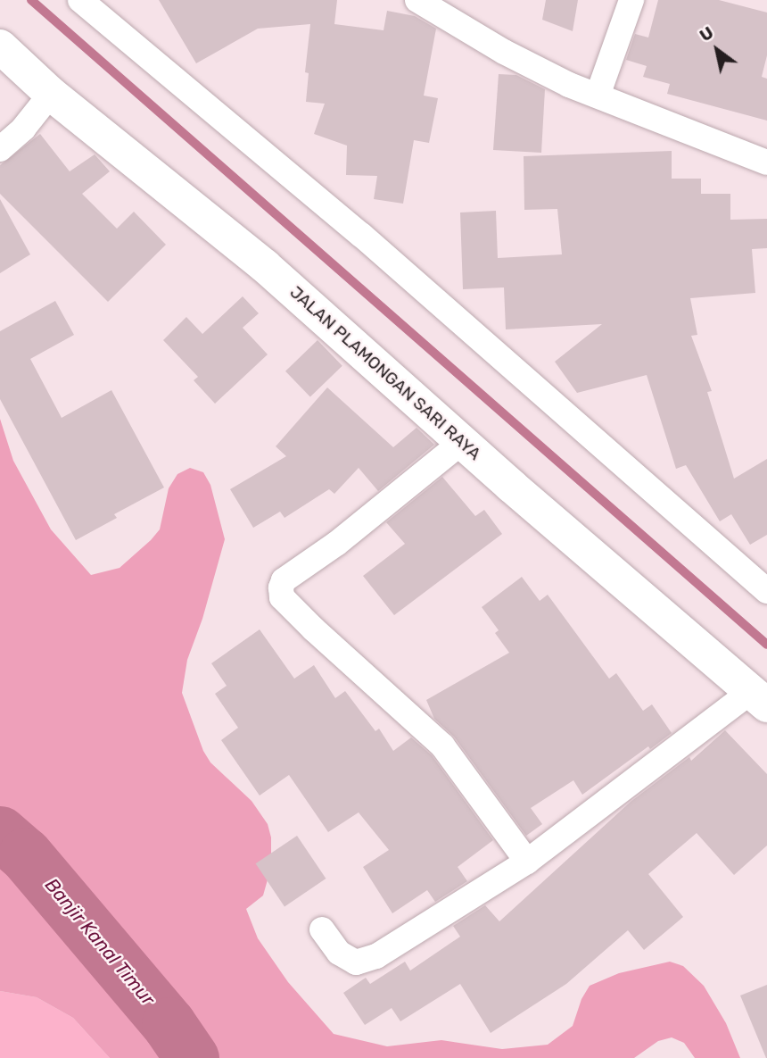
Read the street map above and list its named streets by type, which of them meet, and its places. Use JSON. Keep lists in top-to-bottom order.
{
  "streets": {
    "street": ["JALAN PLAMONGAN SARI RAYA"]
  },
  "water": ["Banjir Kanal Timur"],
  "north": "top left"
}
